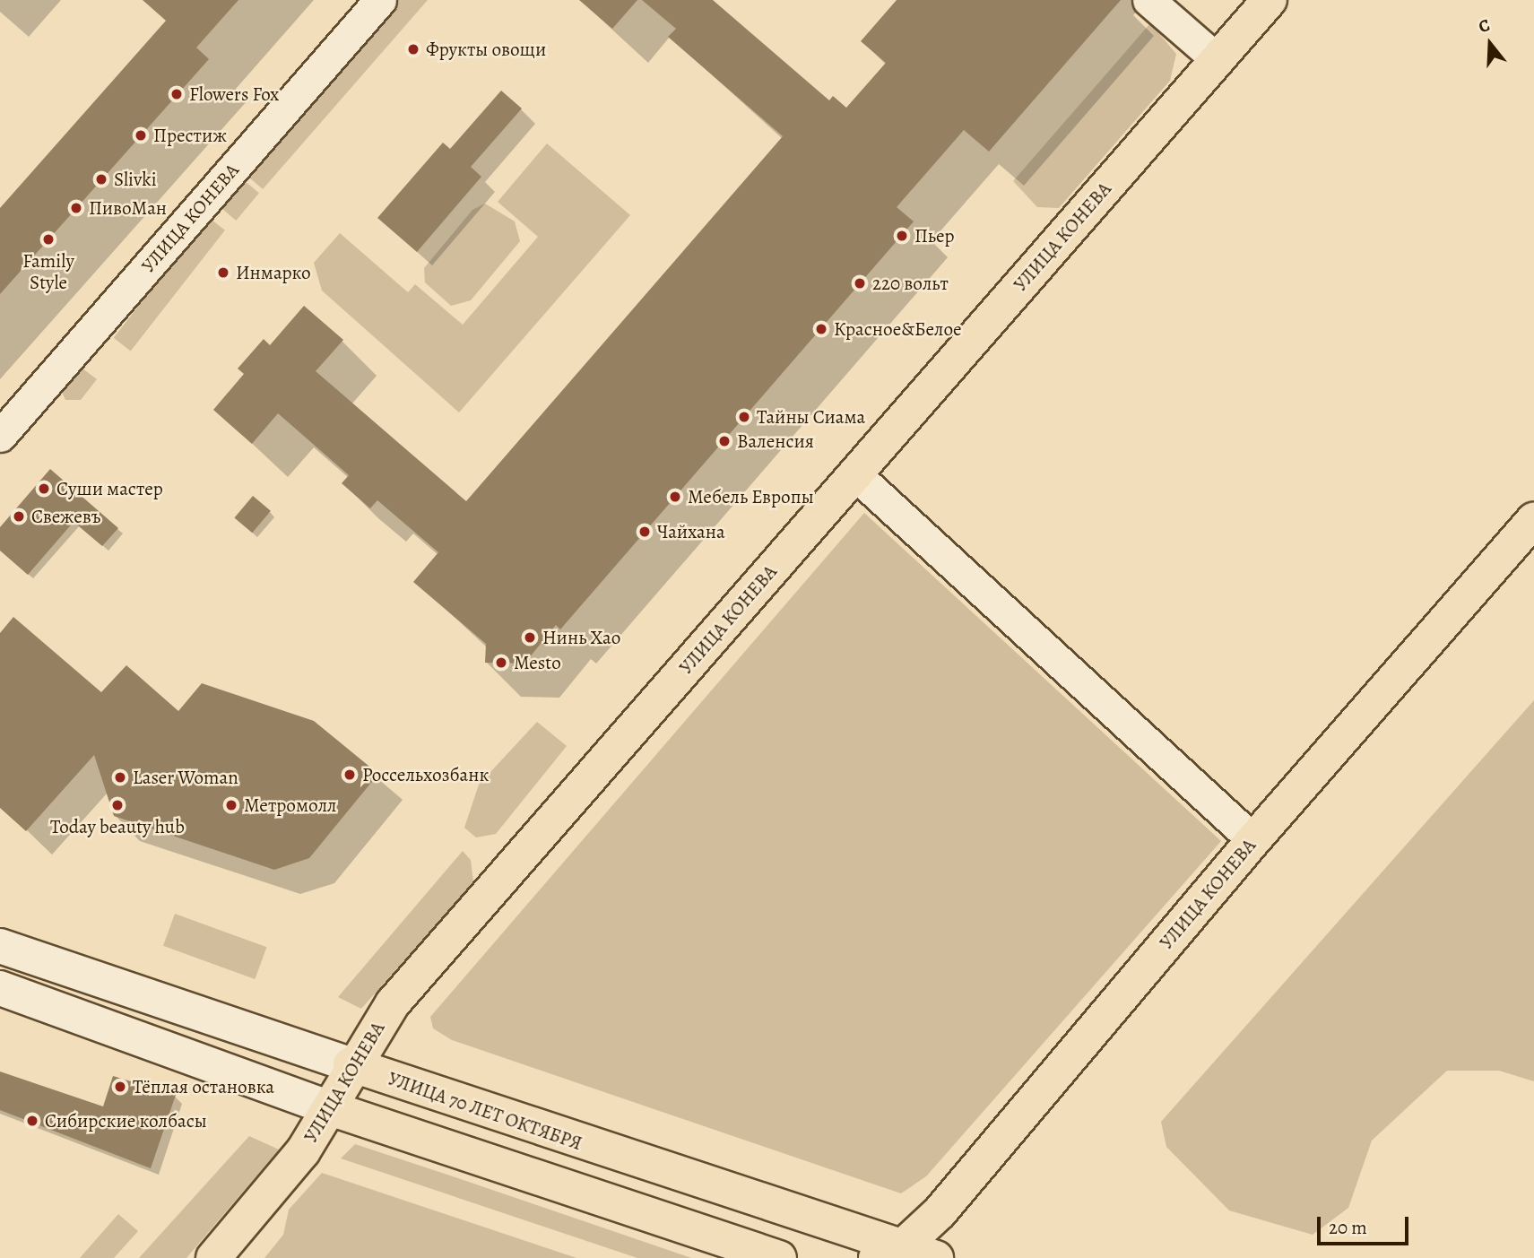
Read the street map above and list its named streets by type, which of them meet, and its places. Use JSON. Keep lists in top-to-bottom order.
{
  "streets": {
    "main road": ["УЛИЦА КОНЕВА", "УЛИЦА 70 ЛЕТ ОКТЯБРЯ"]
  },
  "crossings": [
    ["УЛИЦА КОНЕВА", "УЛИЦА 70 ЛЕТ ОКТЯБРЯ"]
  ],
  "places": [
    "Фрукты овощи",
    "Flowers Fox",
    "Престиж",
    "Slivki",
    "ПивоМан",
    "Пьер",
    "Family Style",
    "Инмарко",
    "220 вольт",
    "Красное&Белое",
    "Тайны Сиама",
    "Валенсия",
    "Суши мастер",
    "Мебель Европы",
    "Свежевъ",
    "Чайхана",
    "Нинь Хао",
    "Mesto",
    "Россельхозбанк",
    "Laser Woman",
    "Today beauty hub",
    "Метромолл",
    "Тёплая остановка",
    "Сибирские колбасы"
  ],
  "scale_bar": "20 m",
  "north": "top"
}
